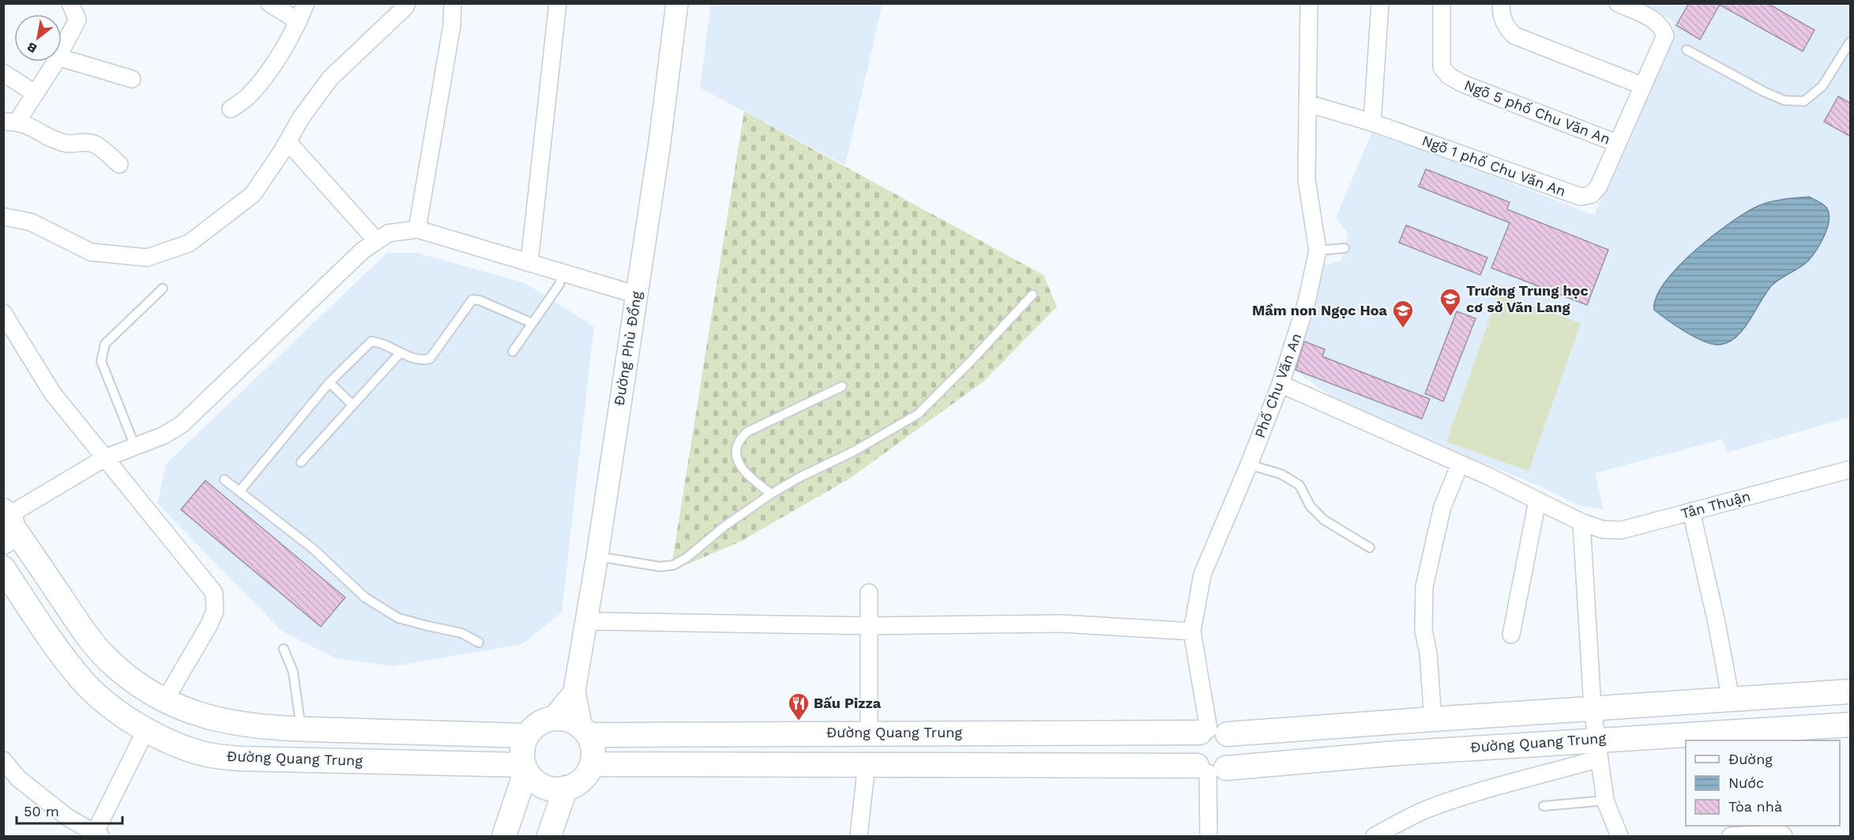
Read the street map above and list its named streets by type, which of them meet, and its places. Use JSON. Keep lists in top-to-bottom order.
{
  "streets": {
    "main road": ["Đường Quang Trung"],
    "street": [
      "Ngõ 5 phố Chu Văn An",
      "Ngõ 1 phố Chu Văn An",
      "Đường Phù Đổng",
      "Phố Chu Văn An",
      "Tân Thuận"
    ]
  },
  "crossings": [
    ["Ngõ 5 phố Chu Văn An", "Ngõ 1 phố Chu Văn An"],
    ["Ngõ 1 phố Chu Văn An", "Phố Chu Văn An"],
    ["Đường Phù Đổng", "Đường Quang Trung"],
    ["Phố Chu Văn An", "Tân Thuận"],
    ["Phố Chu Văn An", "Đường Quang Trung"]
  ],
  "places": {
    "school or university": ["Trường Trung học cơ sở Văn Lang", "Mầm non Ngọc Hoa"],
    "restaurant": ["Bấu Pizza"]
  },
  "legend": ["Đường", "Nước", "Tòa nhà"],
  "scale_bar": "50 m",
  "north": "bottom left"
}
